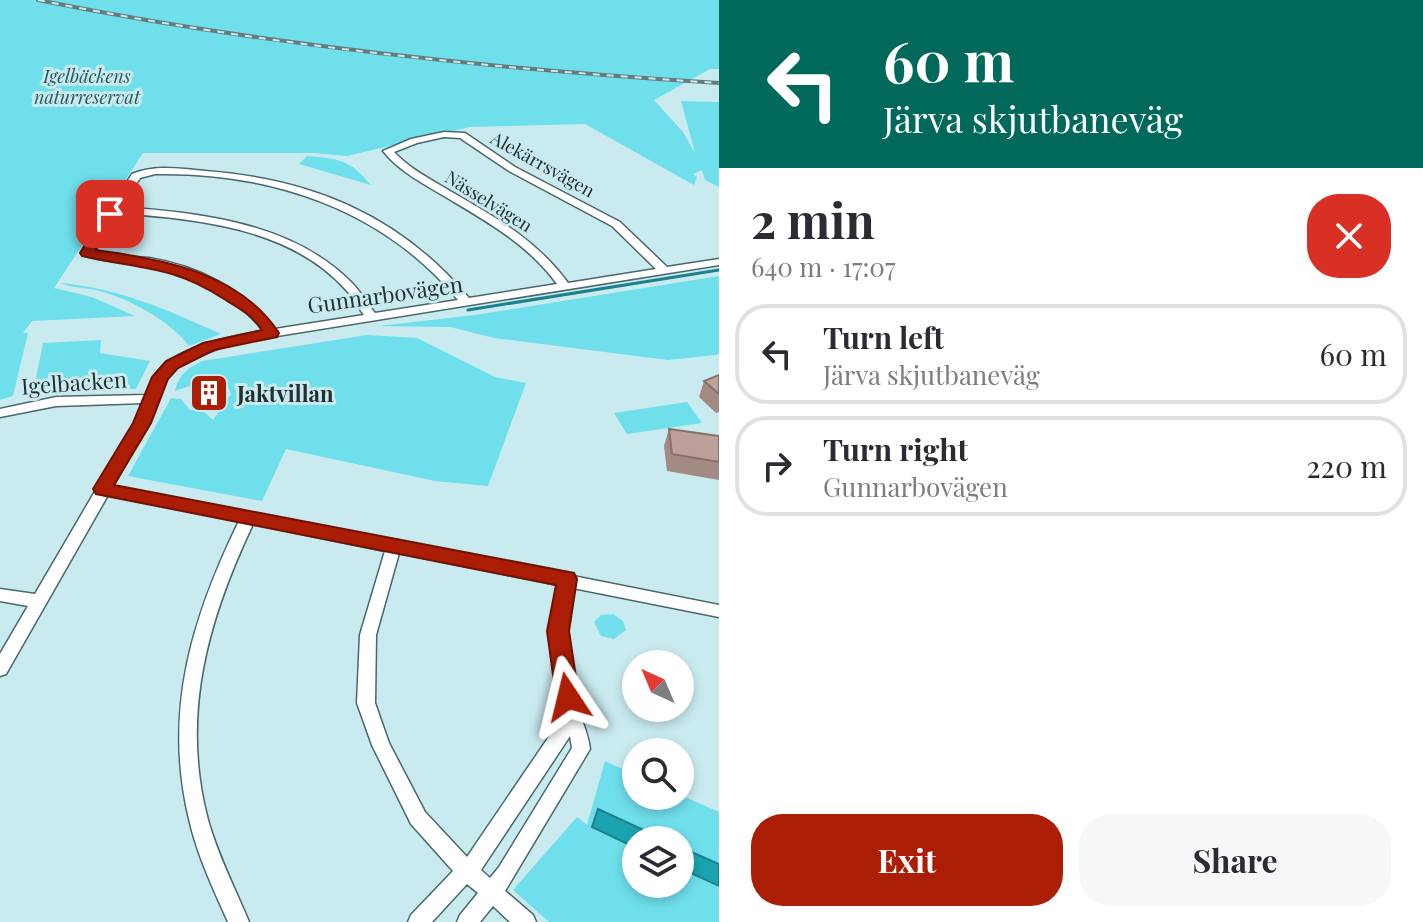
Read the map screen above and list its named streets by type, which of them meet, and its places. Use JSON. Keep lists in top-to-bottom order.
{
  "streets": {
    "street": [
      "Alekärrsvägen",
      "Nässelvägen",
      "Gunnarbovägen",
      "Igelbacken"
    ]
  },
  "crossings": [
    ["Alekärrsvägen", "Nässelvägen"],
    ["Alekärrsvägen", "Gunnarbovägen"],
    ["Nässelvägen", "Gunnarbovägen"],
    ["Gunnarbovägen", "Igelbacken"]
  ],
  "parks": ["Igelbäckens naturreservat"],
  "places": {
    "building": ["Jaktvillan"]
  },
  "north": "top left",
  "page": {
    "turn": ["60 m", "Järva skjutbaneväg"],
    "heading": ["2 min", "640 m · 17:07"],
    "list": [
      {
        "name": "Turn left",
        "note": "Järva skjutbaneväg",
        "value": "60 m"
      },
      {
        "name": "Turn right",
        "note": "Gunnarbovägen",
        "value": "220 m"
      }
    ],
    "buttons": ["Exit", "Share"]
  }
}
